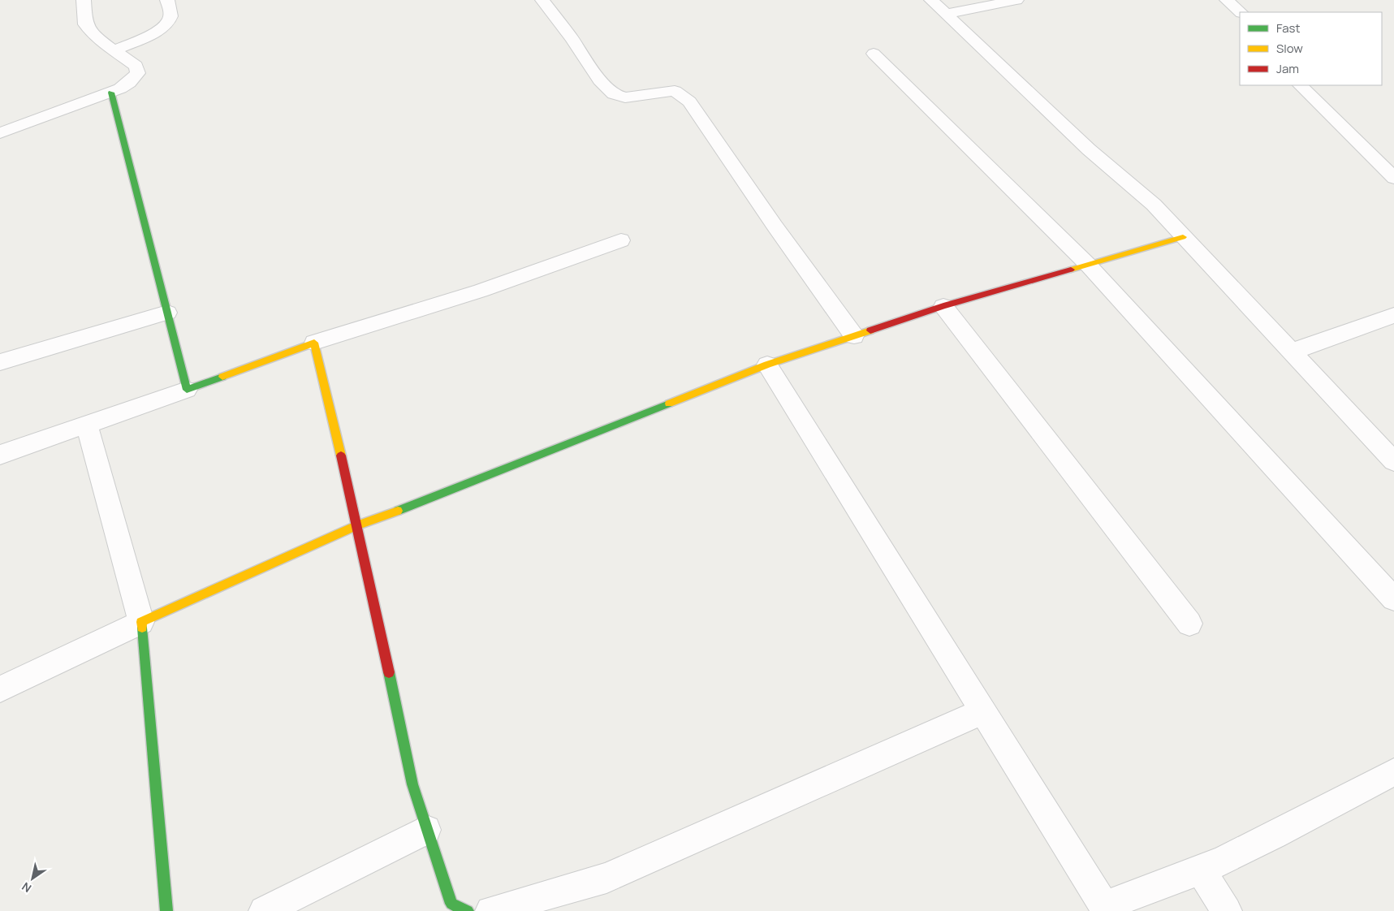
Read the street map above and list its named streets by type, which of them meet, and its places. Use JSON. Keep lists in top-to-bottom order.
{
  "legend": ["Fast", "Slow", "Jam"],
  "north": "bottom left"
}
